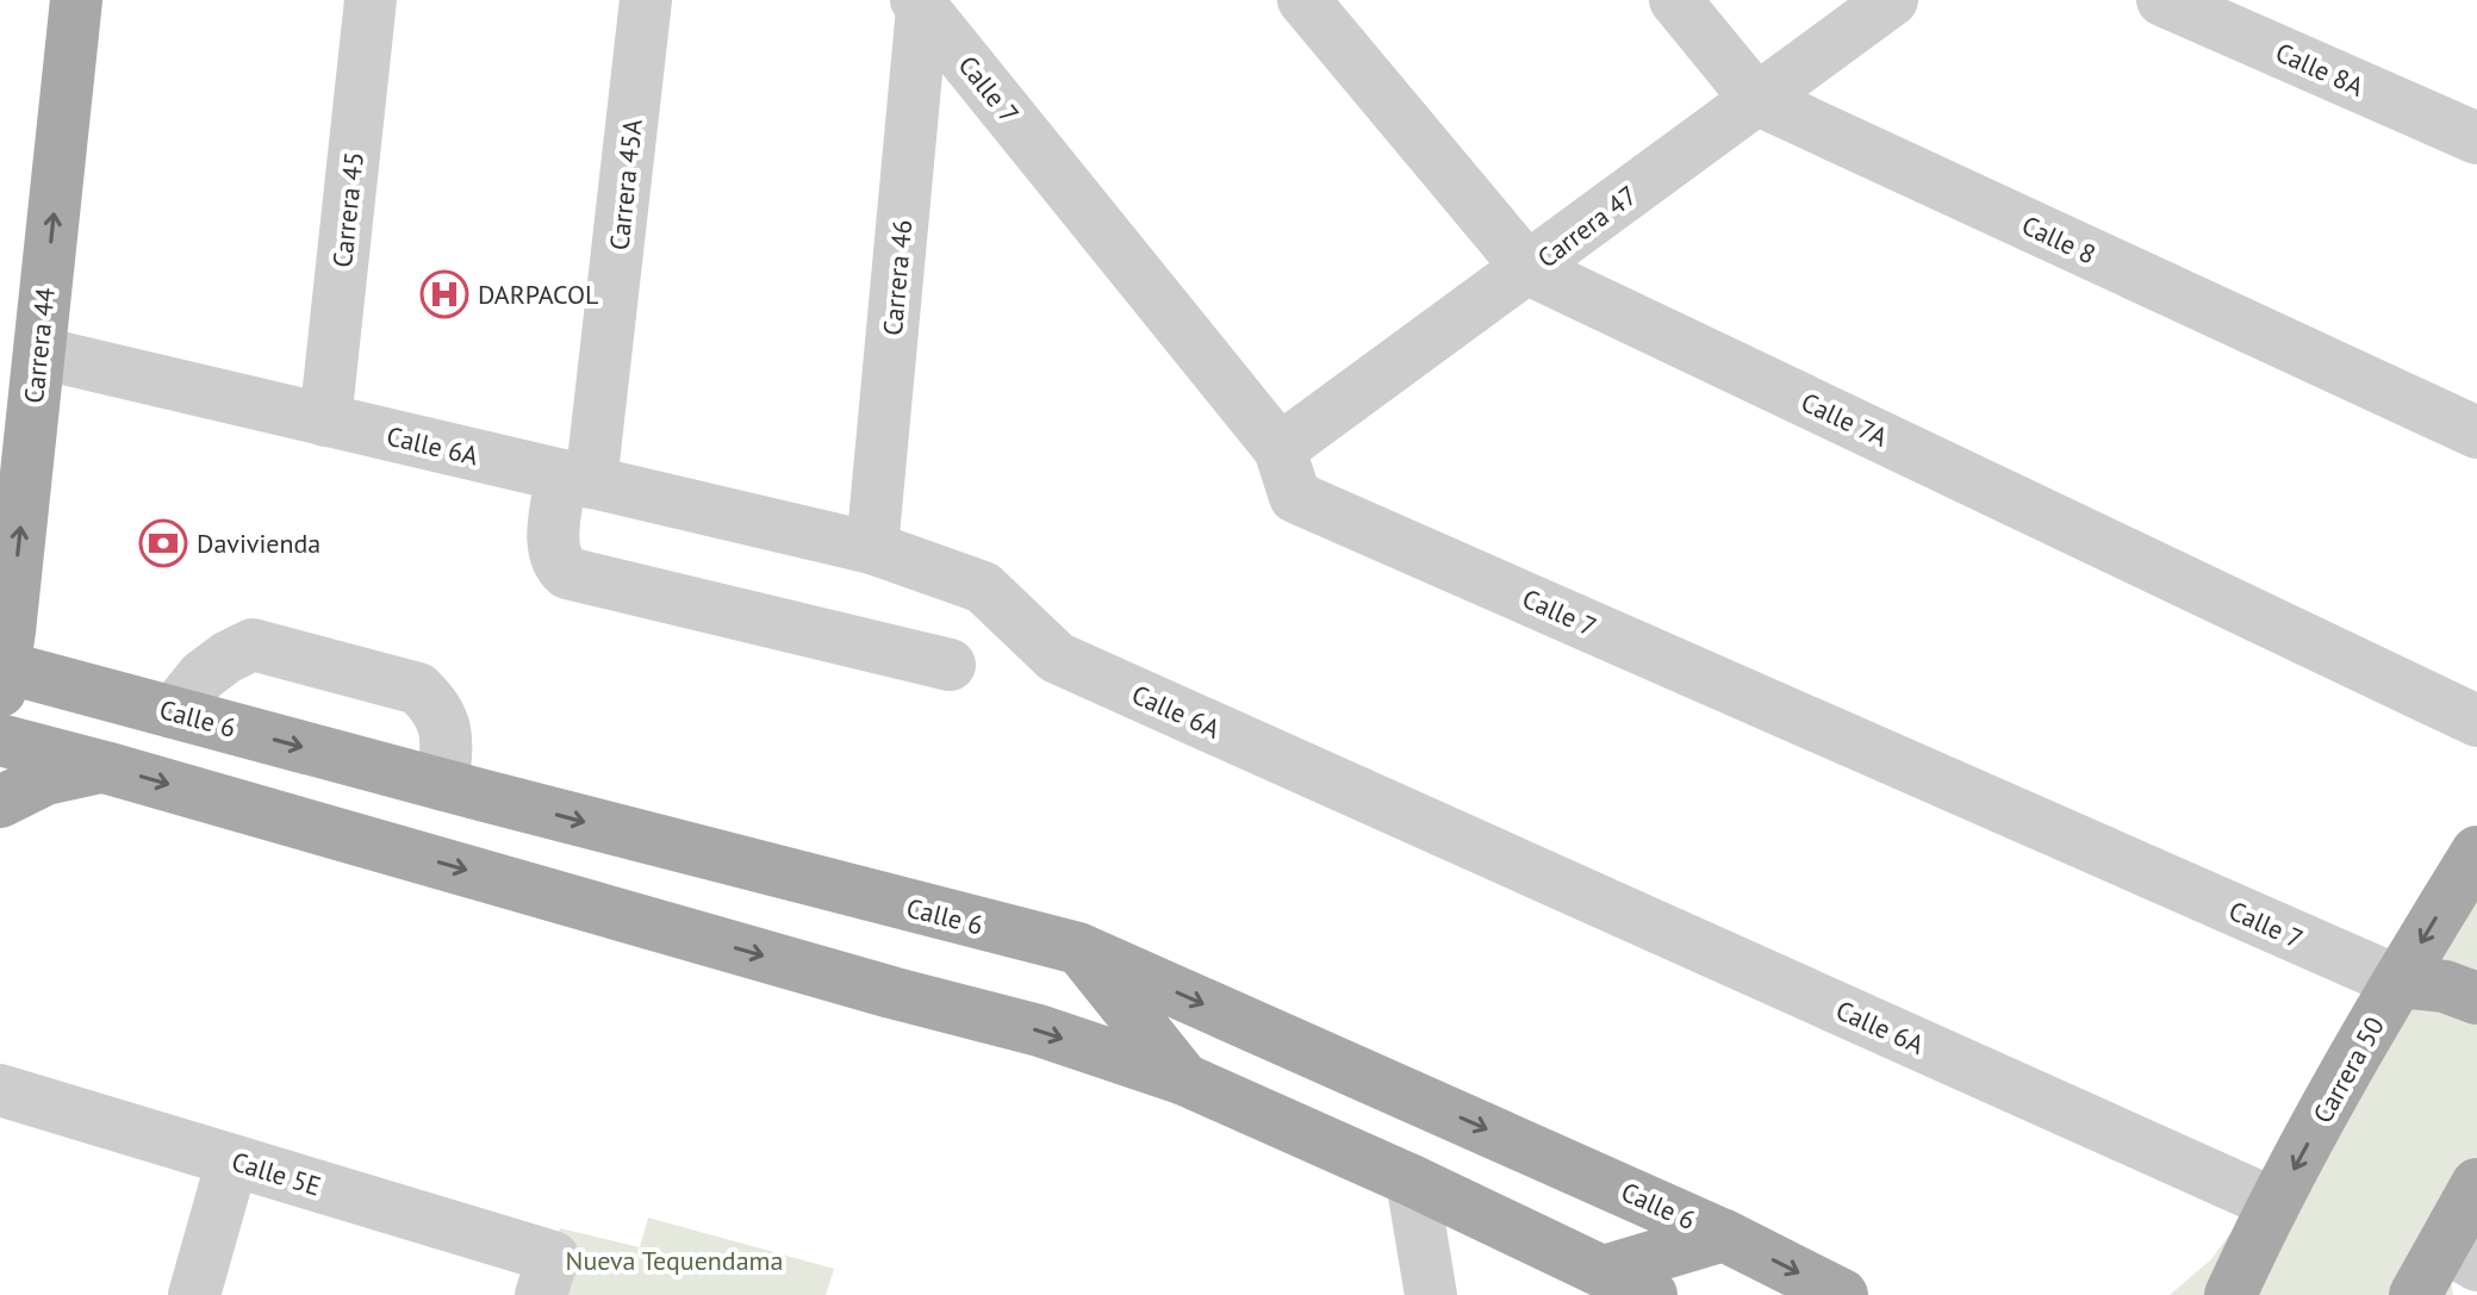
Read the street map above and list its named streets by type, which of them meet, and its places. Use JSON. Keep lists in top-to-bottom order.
{
  "streets": {
    "main road": ["Carrera 44", "Calle 6", "Carrera 50"],
    "street": [
      "Calle 8A",
      "Calle 7",
      "Carrera 45A",
      "Carrera 45",
      "Carrera 47",
      "Calle 8",
      "Carrera 46",
      "Calle 7A",
      "Calle 6A",
      "Calle 5E"
    ]
  },
  "crossings": [
    ["Calle 7", "Carrera 47"],
    ["Calle 7", "Carrera 46"],
    ["Calle 7", "Carrera 50"],
    ["Carrera 45A", "Calle 6A"],
    ["Carrera 45", "Calle 6A"],
    ["Carrera 47", "Calle 8"],
    ["Carrera 47", "Calle 7A"],
    ["Carrera 46", "Calle 6A"],
    ["Carrera 44", "Calle 6A"],
    ["Carrera 44", "Calle 6"],
    ["Calle 6A", "Carrera 50"]
  ],
  "one_way": ["Carrera 44", "Carrera 50"],
  "parks": ["Nueva Tequendama"],
  "places": {
    "hospital": ["DARPACOL"],
    "bank": ["Davivienda"]
  }
}
